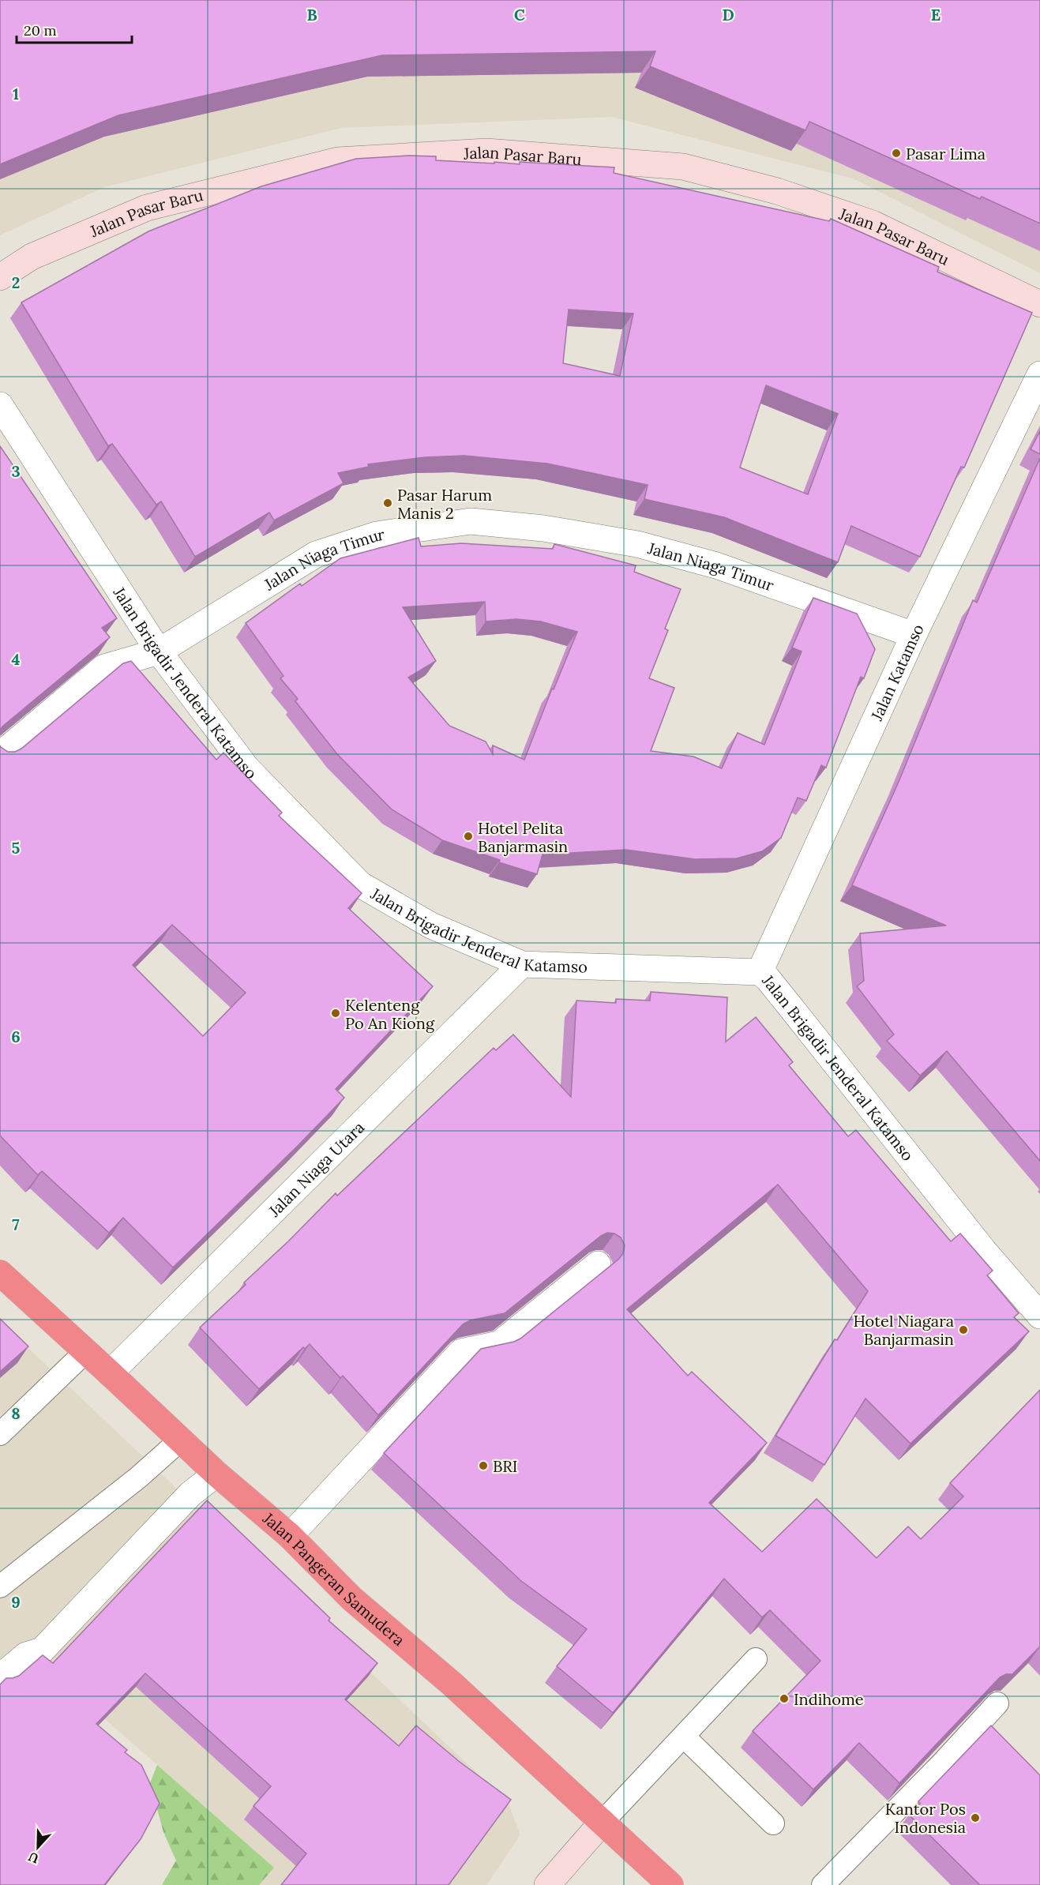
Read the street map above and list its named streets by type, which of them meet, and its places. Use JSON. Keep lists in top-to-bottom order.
{
  "streets": {
    "highway": ["Jalan Pangeran Samudera"],
    "street": [
      "Jalan Pasar Baru",
      "Jalan Niaga Timur",
      "Jalan Katamso",
      "Jalan Brigadir Jenderal Katamso",
      "Jalan Niaga Utara"
    ]
  },
  "crossings": [
    ["Jalan Niaga Timur", "Jalan Katamso"],
    ["Jalan Niaga Timur", "Jalan Brigadir Jenderal Katamso"],
    ["Jalan Katamso", "Jalan Brigadir Jenderal Katamso"],
    ["Jalan Brigadir Jenderal Katamso", "Jalan Niaga Utara"],
    ["Jalan Niaga Utara", "Jalan Pangeran Samudera"]
  ],
  "places": [
    "Pasar Lima",
    "Pasar Harum Manis 2",
    "Hotel Pelita Banjarmasin",
    "Kelenteng Po An Kiong",
    "Hotel Niagara Banjarmasin",
    "BRI",
    "Indihome",
    "Kantor Pos Indonesia"
  ],
  "scale_bar": "20 m",
  "north": "bottom",
  "grid": {
    "columns": [
      "B",
      "C",
      "D",
      "E"
    ],
    "rows": [
      "1",
      "2",
      "3",
      "4",
      "5",
      "6",
      "7",
      "8",
      "9"
    ]
  }
}
